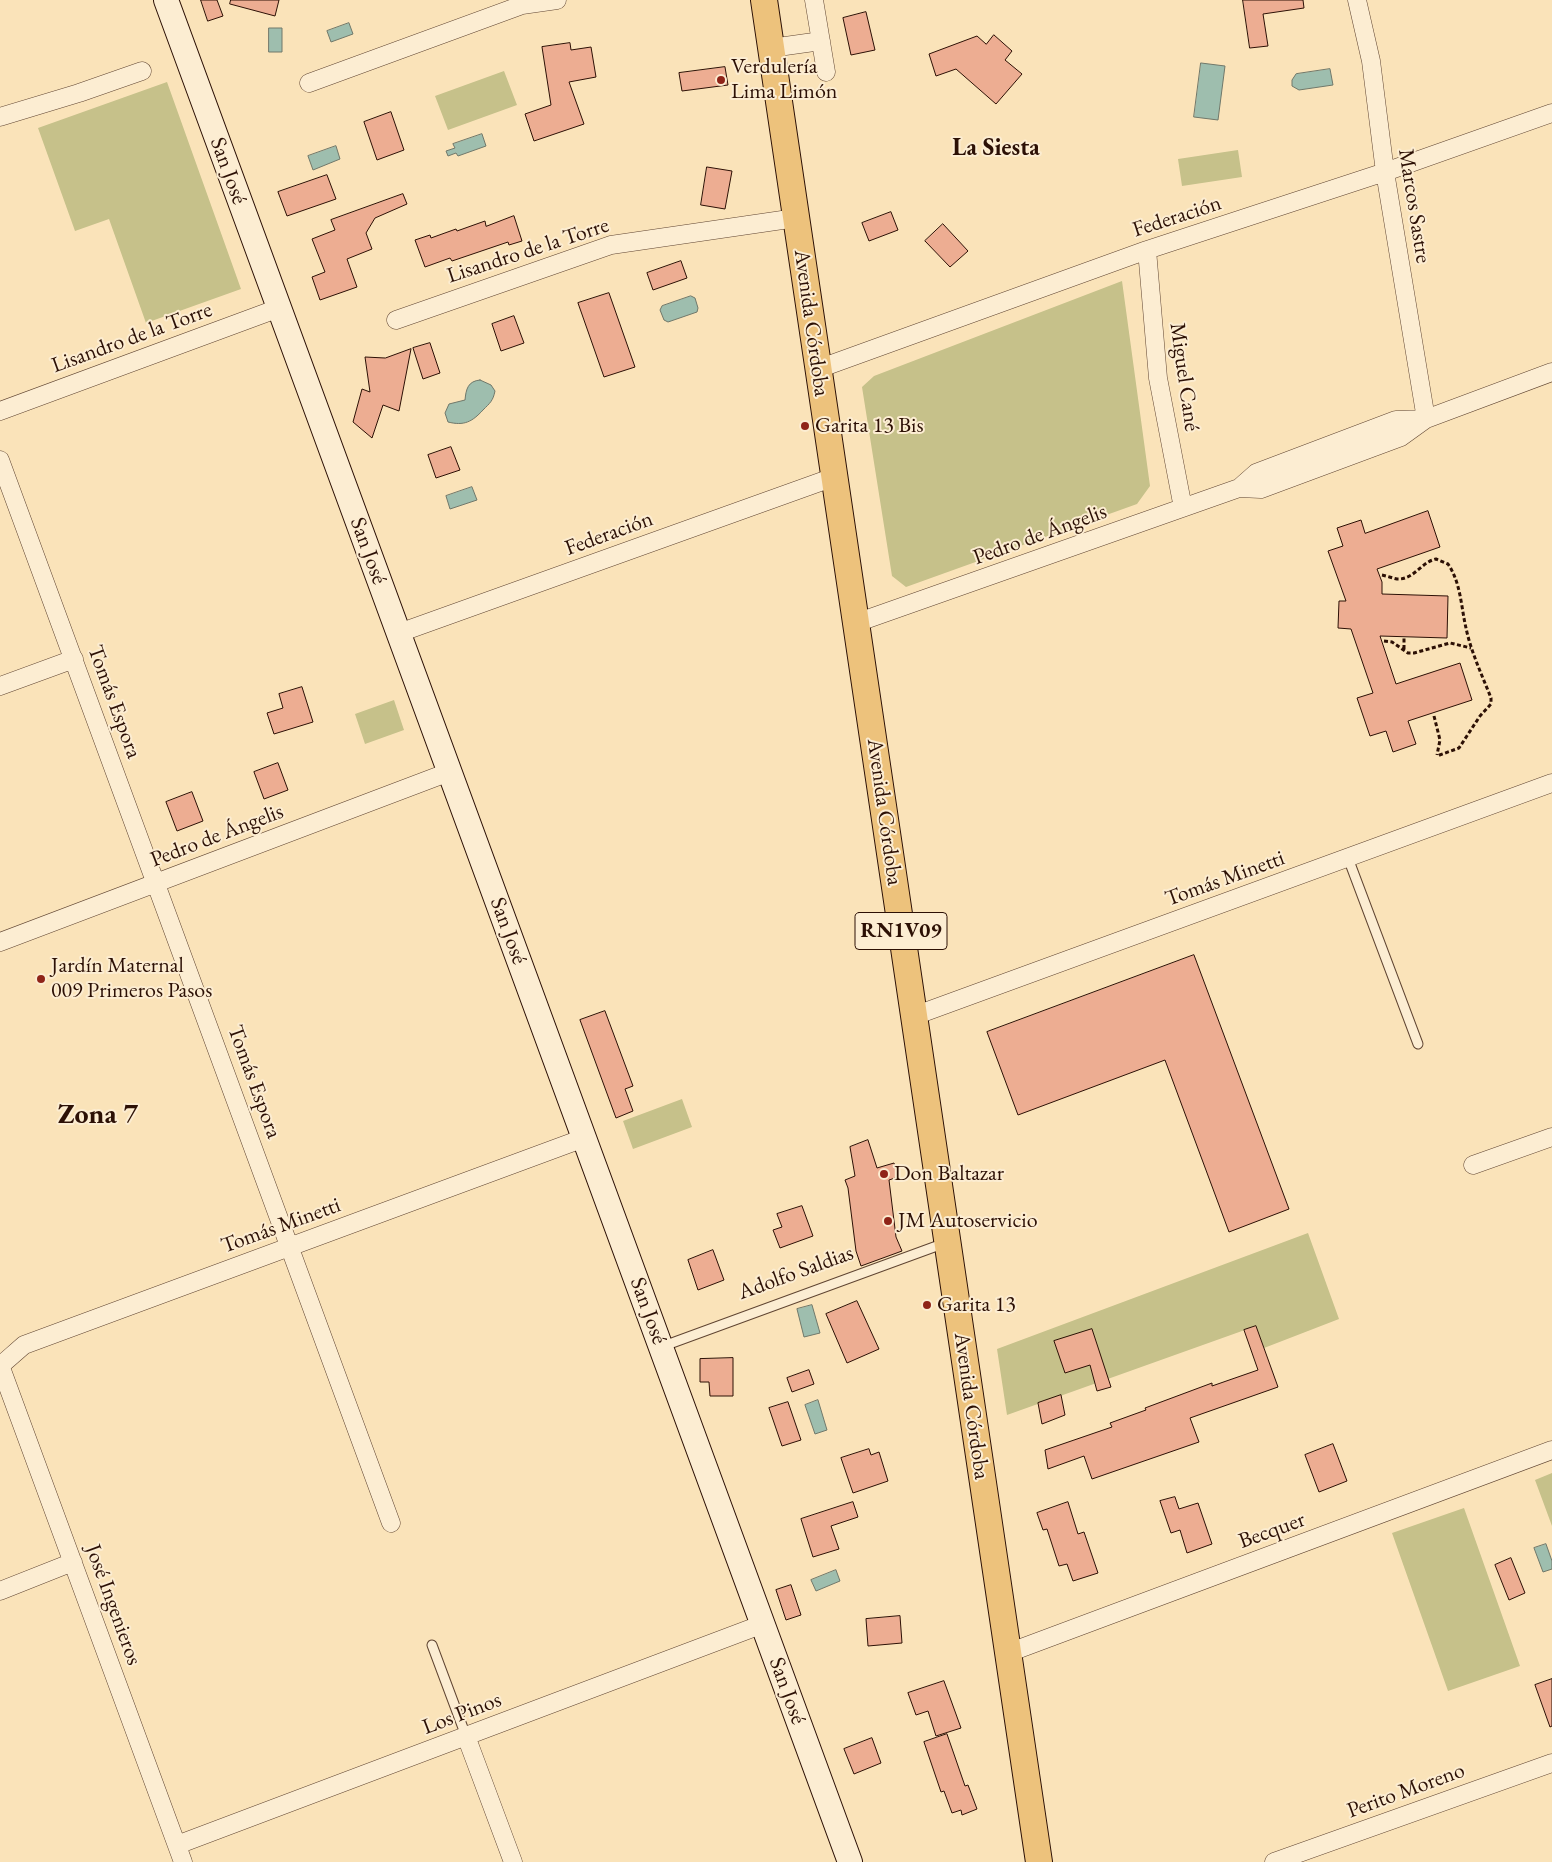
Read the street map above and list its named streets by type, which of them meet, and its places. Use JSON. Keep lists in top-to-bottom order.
{
  "streets": {
    "main road": ["Avenida Córdoba", "RN1V09"],
    "street": [
      "San José",
      "Marcos Sastre",
      "Federación",
      "Lisandro de la Torre",
      "Miguel Cané",
      "Pedro de Ángelis",
      "Tomás Espora",
      "Tomás Minetti",
      "Becquer",
      "José Ingenieros",
      "Los Pinos",
      "Perito Moreno"
    ],
    "lane": ["Adolfo Saldias"]
  },
  "crossings": [
    ["San José", "Federación"],
    ["San José", "Lisandro de la Torre"],
    ["San José", "Pedro de Ángelis"],
    ["San José", "Tomás Minetti"],
    ["San José", "Adolfo Saldias"],
    ["San José", "Los Pinos"],
    ["Marcos Sastre", "Federación"],
    ["Marcos Sastre", "Pedro de Ángelis"],
    ["Federación", "Avenida Córdoba"],
    ["Federación", "Miguel Cané"],
    ["Lisandro de la Torre", "Avenida Córdoba"],
    ["Avenida Córdoba", "Pedro de Ángelis"],
    ["Avenida Córdoba", "Tomás Minetti"],
    ["Avenida Córdoba", "Adolfo Saldias"],
    ["Avenida Córdoba", "Becquer"],
    ["Miguel Cané", "Pedro de Ángelis"],
    ["Pedro de Ángelis", "Tomás Espora"],
    ["Tomás Espora", "Tomás Minetti"],
    ["Tomás Minetti", "José Ingenieros"],
    ["José Ingenieros", "Los Pinos"]
  ],
  "districts": ["La Siesta", "Zona 7"],
  "places": [
    "Verdulería Lima Limón",
    "Garita 13 Bis",
    "Jardín Maternal 009 Primeros Pasos",
    "Don Baltazar",
    "JM Autoservicio",
    "Garita 13"
  ]
}
